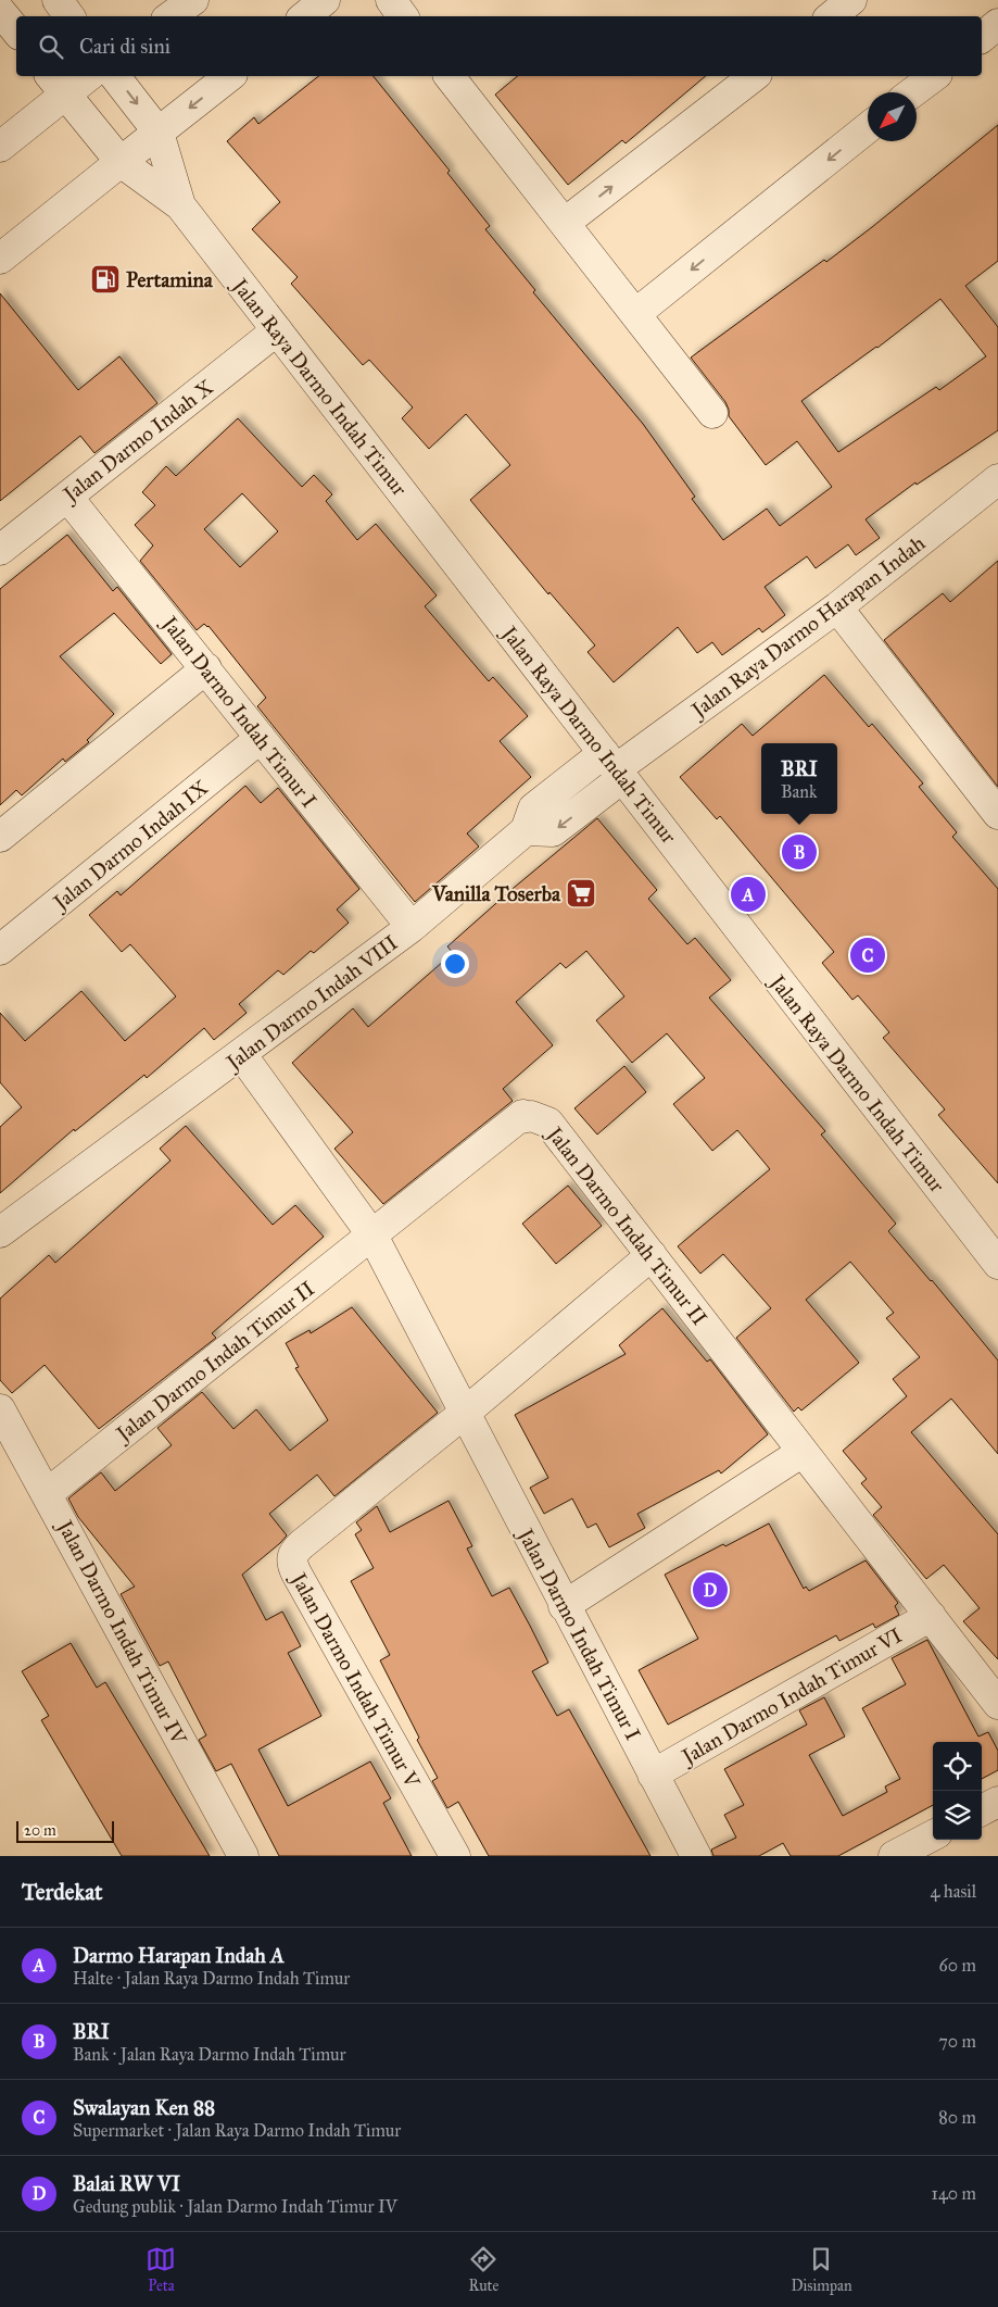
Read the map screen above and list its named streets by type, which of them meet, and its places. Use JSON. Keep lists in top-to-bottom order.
{
  "streets": {
    "street": [
      "Jalan Raya Darmo Indah Timur",
      "Jalan Darmo Indah X",
      "Jalan Raya Darmo Harapan Indah",
      "Jalan Darmo Indah Timur I",
      "Jalan Darmo Indah IX",
      "Jalan Darmo Indah VIII",
      "Jalan Darmo Indah Timur II",
      "Jalan Darmo Indah Timur IV",
      "Jalan Darmo Indah Timur V",
      "Jalan Darmo Indah Timur VI"
    ]
  },
  "crossings": [
    ["Jalan Raya Darmo Indah Timur", "Jalan Darmo Indah X"],
    ["Jalan Raya Darmo Indah Timur", "Jalan Raya Darmo Harapan Indah"],
    ["Jalan Darmo Indah X", "Jalan Darmo Indah Timur I"],
    ["Jalan Raya Darmo Harapan Indah", "Jalan Darmo Indah VIII"],
    ["Jalan Darmo Indah Timur I", "Jalan Darmo Indah IX"],
    ["Jalan Darmo Indah Timur I", "Jalan Darmo Indah VIII"],
    ["Jalan Darmo Indah Timur I", "Jalan Darmo Indah Timur II"],
    ["Jalan Darmo Indah Timur I", "Jalan Darmo Indah Timur V"],
    ["Jalan Darmo Indah Timur I", "Jalan Darmo Indah Timur VI"],
    ["Jalan Darmo Indah Timur II", "Jalan Darmo Indah Timur IV"],
    ["Jalan Darmo Indah Timur II", "Jalan Darmo Indah Timur VI"]
  ],
  "places": {
    "fuel station": ["Pertamina"],
    "supermarket": ["Vanilla Toserba"]
  },
  "scale_bar": "20 m",
  "north": "bottom left",
  "page": {
    "search": "Cari di sini",
    "popup": ["BRI", "Bank"],
    "pins": [
      "B",
      "A",
      "C",
      "D"
    ],
    "scale": "20 m",
    "heading": ["Terdekat", "4 hasil"],
    "list": [
      {
        "mark": "A",
        "name": "Darmo Harapan Indah A",
        "note": "Halte · Jalan Raya Darmo Indah Timur",
        "value": "60 m"
      },
      {
        "mark": "B",
        "name": "BRI",
        "note": "Bank · Jalan Raya Darmo Indah Timur",
        "value": "70 m"
      },
      {
        "mark": "C",
        "name": "Swalayan Ken 88",
        "note": "Supermarket · Jalan Raya Darmo Indah Timur",
        "value": "80 m"
      },
      {
        "mark": "D",
        "name": "Balai RW VI",
        "note": "Gedung publik · Jalan Darmo Indah Timur IV",
        "value": "140 m"
      }
    ],
    "nav": ["Peta", "Rute", "Disimpan"]
  }
}
